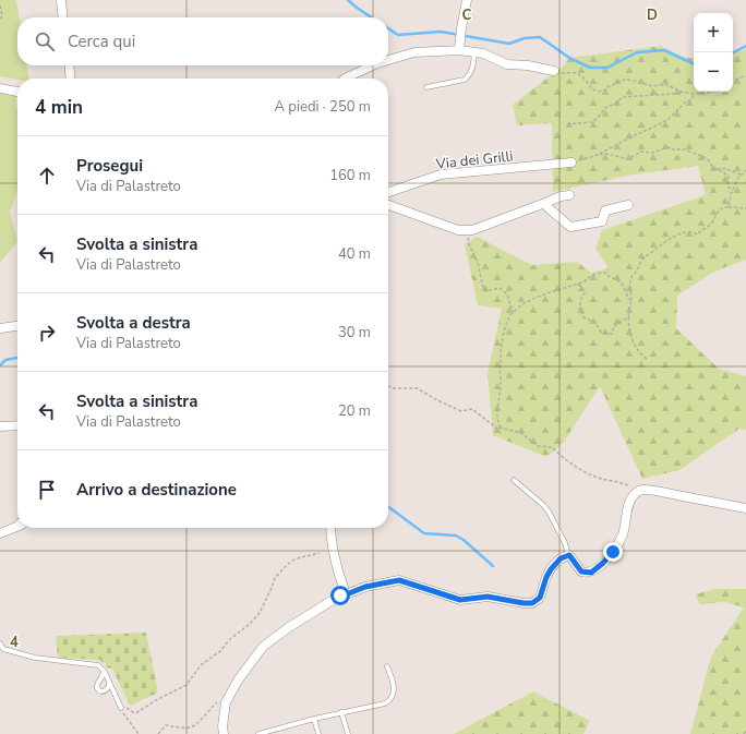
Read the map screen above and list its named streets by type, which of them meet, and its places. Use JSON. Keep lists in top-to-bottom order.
{
  "streets": {
    "street": ["Via dei Grilli"]
  },
  "page": {
    "map_buttons": ["+", "−"],
    "search": "Cerca qui",
    "heading": ["4 min", "A piedi · 250 m"],
    "list": [
      ["Prosegui", "Via di Palastreto", "160 m"],
      ["Svolta a sinistra", "Via di Palastreto", "40 m"],
      ["Svolta a destra", "Via di Palastreto", "30 m"],
      ["Svolta a sinistra", "Via di Palastreto", "20 m"],
      "Arrivo a destinazione"
    ]
  },
  "grid": {
    "columns": ["C", "D"],
    "rows": ["4"]
  }
}
